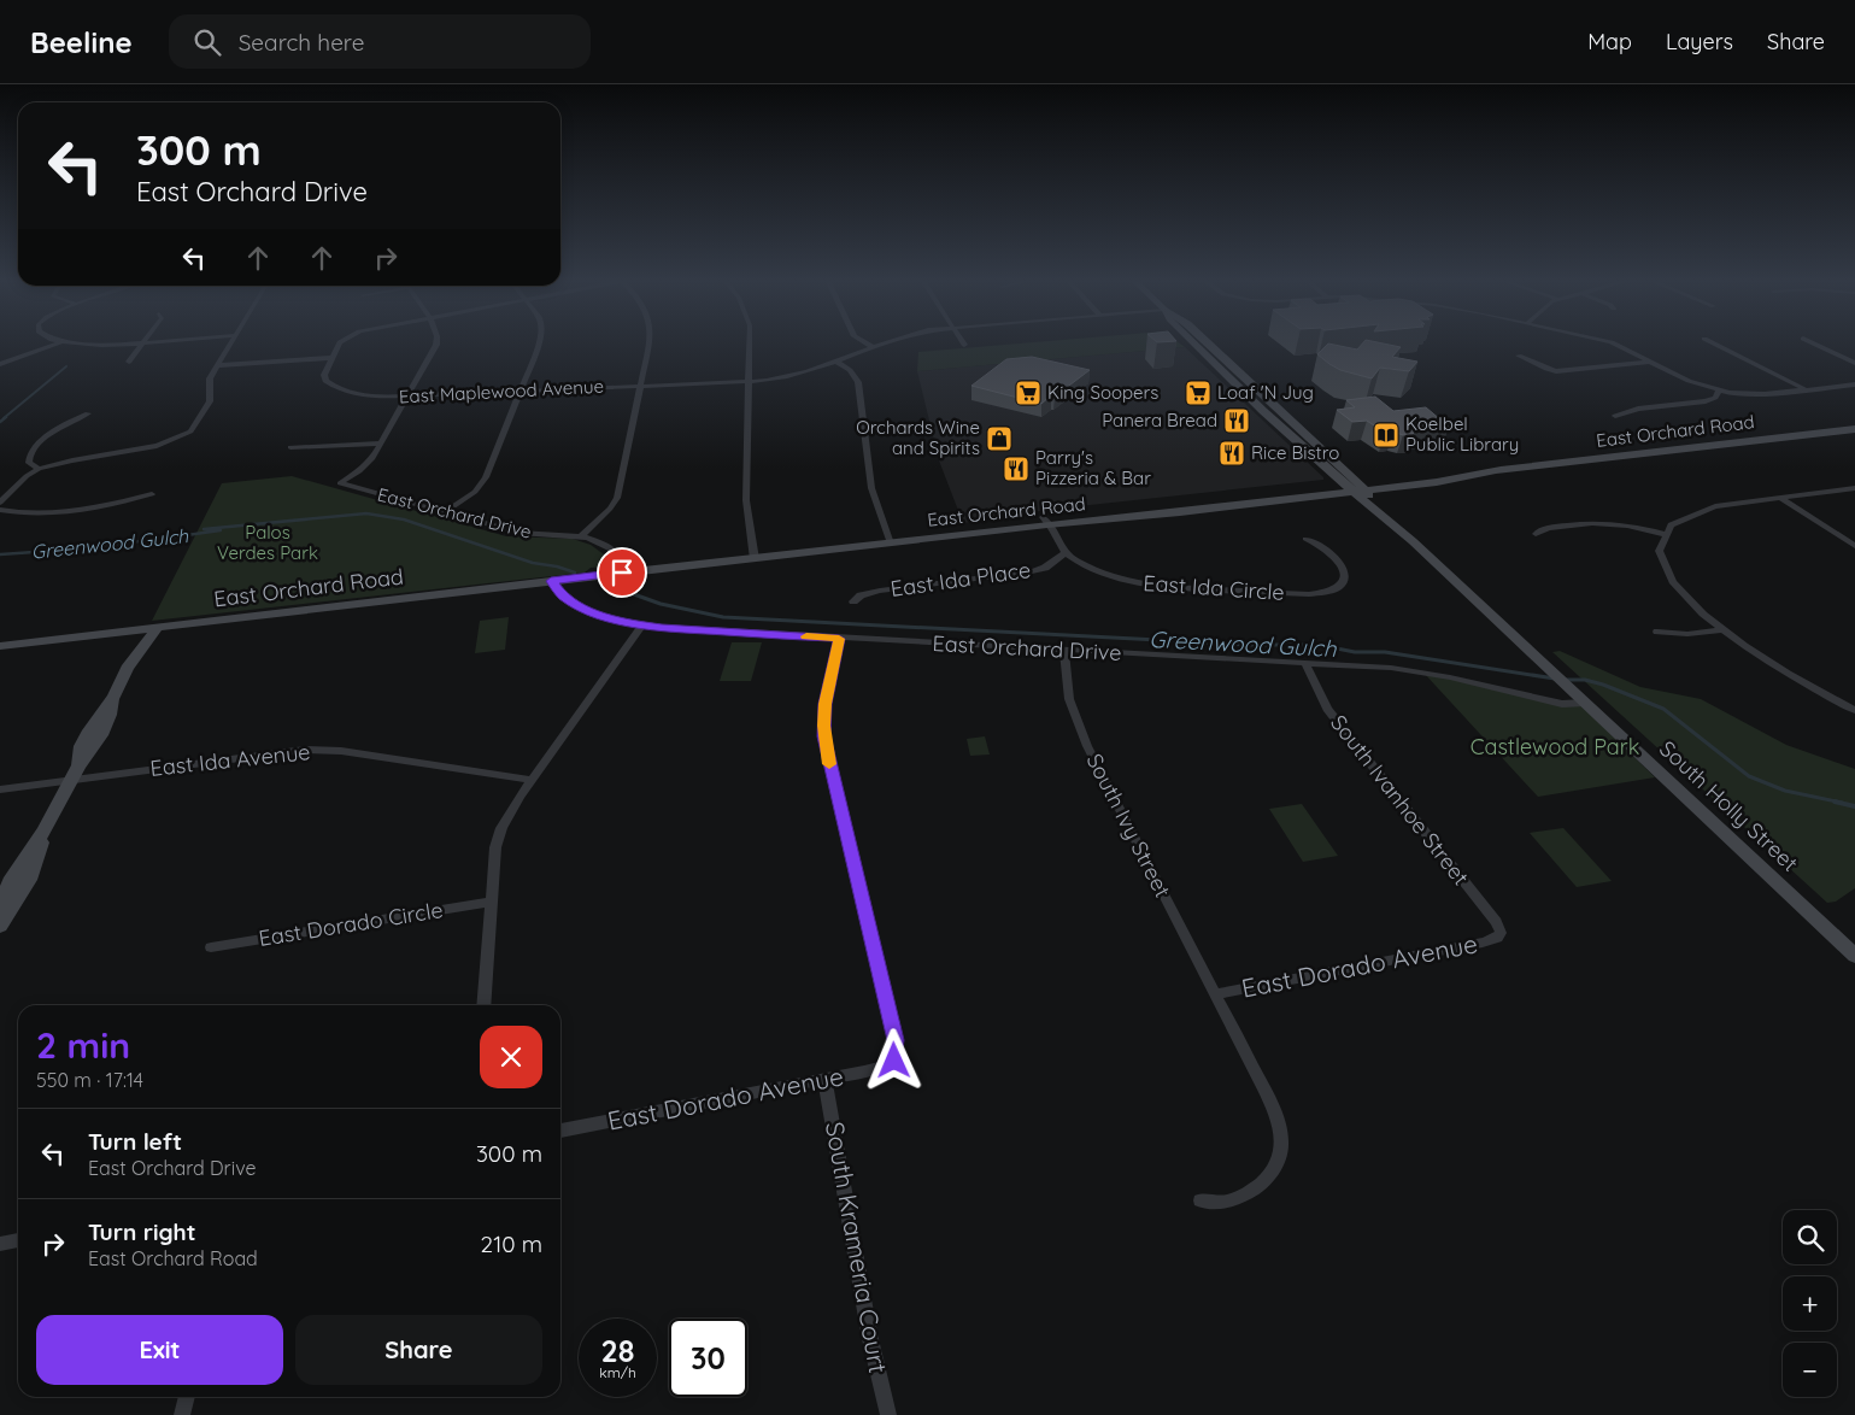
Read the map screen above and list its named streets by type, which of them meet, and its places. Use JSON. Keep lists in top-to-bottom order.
{
  "streets": {
    "main road": ["East Orchard Road", "South Holly Street"],
    "street": [
      "East Maplewood Avenue",
      "East Orchard Drive",
      "East Ida Place",
      "East Ida Circle",
      "East Ida Avenue",
      "South Ivanhoe Street",
      "South Ivy Street",
      "East Dorado Circle",
      "East Dorado Avenue",
      "South Krameria Court"
    ]
  },
  "crossings": [
    ["East Orchard Road", "East Orchard Drive"],
    ["East Orchard Road", "South Holly Street"],
    ["East Orchard Drive", "South Ivanhoe Street"],
    ["East Orchard Drive", "South Holly Street"],
    ["East Orchard Drive", "South Ivy Street"],
    ["East Orchard Drive", "East Dorado Avenue"],
    ["East Ida Place", "East Ida Circle"],
    ["South Ivanhoe Street", "East Dorado Avenue"],
    ["South Ivy Street", "East Dorado Avenue"],
    ["East Dorado Avenue", "South Krameria Court"]
  ],
  "water": ["Greenwood Gulch"],
  "parks": ["Palos Verdes Park", "Castlewood Park"],
  "places": {
    "supermarket": ["King Soopers", "Loaf 'N Jug"],
    "restaurant": ["Panera Bread", "Rice Bistro", "Parry's Pizzeria & Bar"],
    "library": ["Koelbel Public Library"],
    "shop": ["Orchards Wine and Spirits"]
  },
  "page": {
    "header": "Beeline",
    "search": "Search here",
    "nav": ["Map", "Layers", "Share"],
    "turn": ["300 m", "East Orchard Drive"],
    "heading": ["2 min", "550 m · 17:14"],
    "list": [
      {
        "name": "Turn left",
        "note": "East Orchard Drive",
        "value": "300 m"
      },
      {
        "name": "Turn right",
        "note": "East Orchard Road",
        "value": "210 m"
      }
    ],
    "map_buttons": ["+", "−"],
    "buttons": ["Exit", "Share"],
    "speed": "28 km/h",
    "limit": "30"
  }
}
